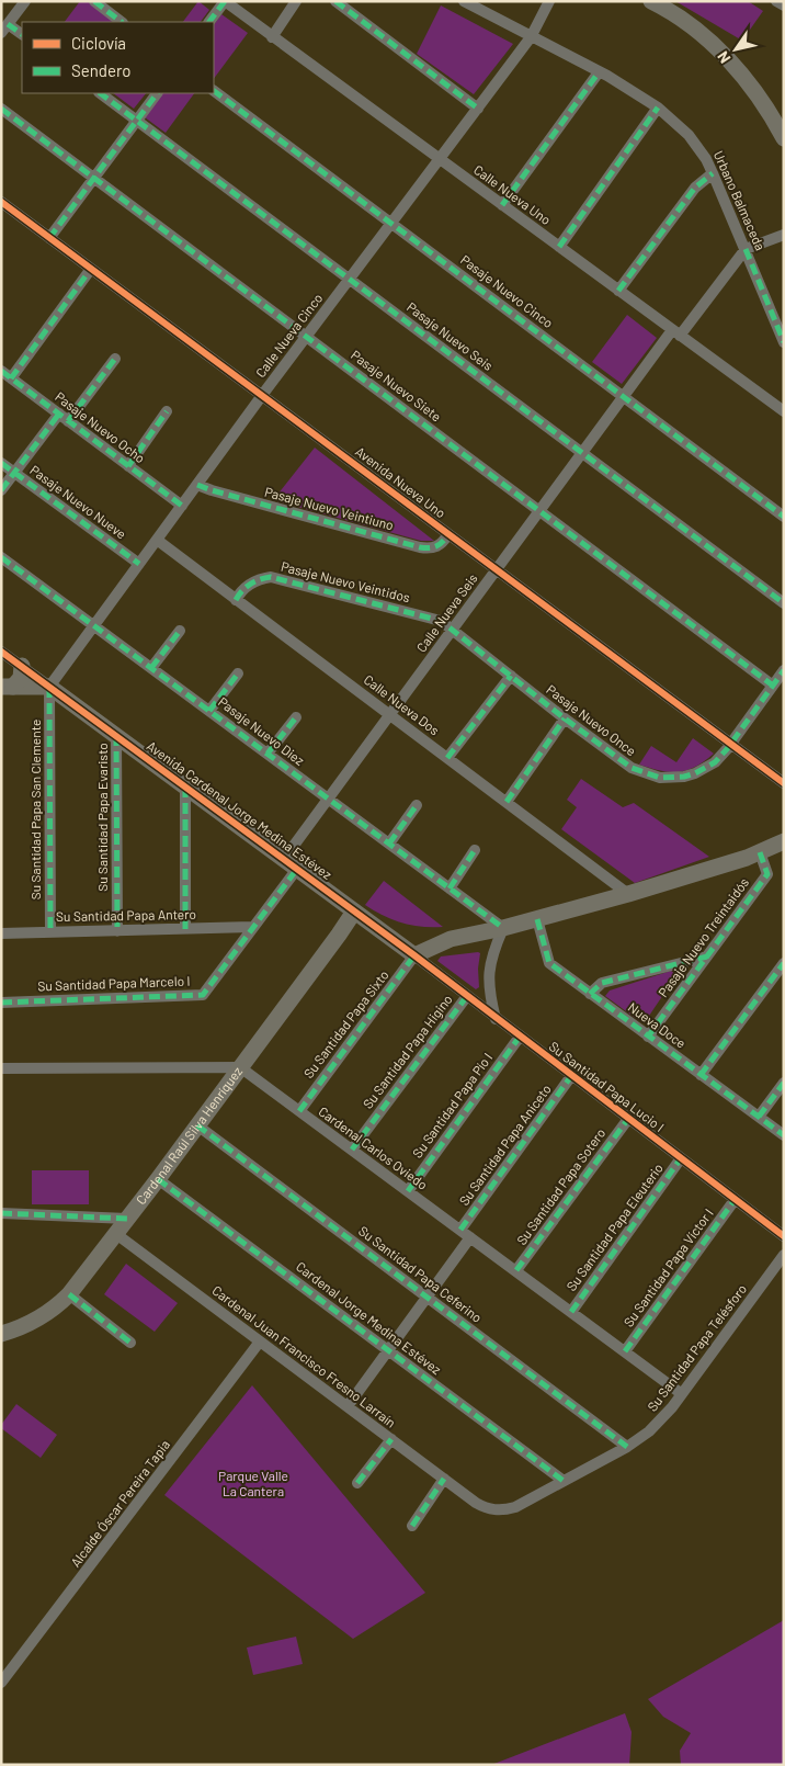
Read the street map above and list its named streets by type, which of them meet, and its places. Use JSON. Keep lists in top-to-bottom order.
{
  "streets": {
    "street": [
      "Calle Nueva Uno",
      "Urbano Balmaceda",
      "Pasaje Nuevo Cinco",
      "Calle Nueva Cinco",
      "Pasaje Nuevo Seis",
      "Pasaje Nuevo Siete",
      "Pasaje Nuevo Ocho",
      "Avenida Nueva Uno",
      "Pasaje Nuevo Nueve",
      "Pasaje Nuevo Veintiuno",
      "Pasaje Nuevo Veintidos",
      "Calle Nueva Seis",
      "Calle Nueva Dos",
      "Pasaje Nuevo Once",
      "Pasaje Nuevo Diez",
      "Su Santidad Papa San Clemente",
      "Avenida Cardenal Jorge Medina Estévez",
      "Su Santidad Papa Evaristo",
      "Su Santidad Papa Antero",
      "Pasaje Nuevo Treintaidós",
      "Su Santidad Papa Marcelo I",
      "Su Santidad Papa Sixto",
      "Nueva Doce",
      "Su Santidad Papa Higino",
      "Su Santidad Papa Lucio I",
      "Su Santidad Papa Pío I",
      "Cardenal Raúl Silva Henríquez",
      "Su Santidad Papa Aniceto",
      "Cardenal Carlos Oviedo",
      "Su Santidad Papa Sotero",
      "Su Santidad Papa Eleuterio",
      "Su Santidad Papa Víctor I",
      "Su Santidad Papa Ceferino",
      "Cardenal Jorge Medina Estévez",
      "Su Santidad Papa Telésforo",
      "Cardenal Juan Francisco Fresno Larraín",
      "Alcalde Óscar Pereira Tapia"
    ]
  },
  "crossings": [
    ["Calle Nueva Uno", "Calle Nueva Cinco"],
    ["Calle Nueva Uno", "Calle Nueva Seis"],
    ["Urbano Balmaceda", "Calle Nueva Cinco"],
    ["Urbano Balmaceda", "Calle Nueva Seis"],
    ["Pasaje Nuevo Cinco", "Calle Nueva Cinco"],
    ["Pasaje Nuevo Cinco", "Calle Nueva Seis"],
    ["Calle Nueva Cinco", "Pasaje Nuevo Seis"],
    ["Calle Nueva Cinco", "Pasaje Nuevo Siete"],
    ["Calle Nueva Cinco", "Pasaje Nuevo Ocho"],
    ["Calle Nueva Cinco", "Avenida Nueva Uno"],
    ["Calle Nueva Cinco", "Pasaje Nuevo Nueve"],
    ["Calle Nueva Cinco", "Pasaje Nuevo Veintiuno"],
    ["Calle Nueva Cinco", "Calle Nueva Dos"],
    ["Calle Nueva Cinco", "Pasaje Nuevo Diez"],
    ["Calle Nueva Cinco", "Su Santidad Papa San Clemente"],
    ["Calle Nueva Cinco", "Avenida Cardenal Jorge Medina Estévez"],
    ["Pasaje Nuevo Seis", "Calle Nueva Seis"],
    ["Pasaje Nuevo Siete", "Calle Nueva Seis"],
    ["Pasaje Nuevo Siete", "Pasaje Nuevo Once"],
    ["Avenida Nueva Uno", "Pasaje Nuevo Veintiuno"],
    ["Avenida Nueva Uno", "Calle Nueva Seis"],
    ["Avenida Nueva Uno", "Pasaje Nuevo Once"],
    ["Pasaje Nuevo Veintidos", "Calle Nueva Seis"],
    ["Pasaje Nuevo Veintidos", "Calle Nueva Dos"],
    ["Pasaje Nuevo Veintidos", "Pasaje Nuevo Once"],
    ["Calle Nueva Seis", "Calle Nueva Dos"],
    ["Calle Nueva Seis", "Pasaje Nuevo Once"],
    ["Calle Nueva Seis", "Pasaje Nuevo Diez"],
    ["Calle Nueva Seis", "Avenida Cardenal Jorge Medina Estévez"],
    ["Su Santidad Papa San Clemente", "Avenida Cardenal Jorge Medina Estévez"],
    ["Su Santidad Papa San Clemente", "Su Santidad Papa Antero"],
    ["Avenida Cardenal Jorge Medina Estévez", "Su Santidad Papa Evaristo"],
    ["Avenida Cardenal Jorge Medina Estévez", "Su Santidad Papa Marcelo I"],
    ["Avenida Cardenal Jorge Medina Estévez", "Su Santidad Papa Sixto"],
    ["Avenida Cardenal Jorge Medina Estévez", "Su Santidad Papa Lucio I"],
    ["Avenida Cardenal Jorge Medina Estévez", "Cardenal Raúl Silva Henríquez"],
    ["Su Santidad Papa Evaristo", "Su Santidad Papa Antero"],
    ["Su Santidad Papa Antero", "Su Santidad Papa Marcelo I"],
    ["Pasaje Nuevo Treintaidós", "Nueva Doce"],
    ["Su Santidad Papa Sixto", "Su Santidad Papa Lucio I"],
    ["Su Santidad Papa Sixto", "Cardenal Carlos Oviedo"],
    ["Su Santidad Papa Higino", "Su Santidad Papa Lucio I"],
    ["Su Santidad Papa Higino", "Cardenal Carlos Oviedo"],
    ["Su Santidad Papa Lucio I", "Su Santidad Papa Pío I"],
    ["Su Santidad Papa Lucio I", "Su Santidad Papa Aniceto"],
    ["Su Santidad Papa Lucio I", "Su Santidad Papa Sotero"],
    ["Su Santidad Papa Lucio I", "Su Santidad Papa Eleuterio"],
    ["Su Santidad Papa Lucio I", "Su Santidad Papa Víctor I"],
    ["Su Santidad Papa Pío I", "Cardenal Carlos Oviedo"],
    ["Cardenal Raúl Silva Henríquez", "Cardenal Carlos Oviedo"],
    ["Cardenal Raúl Silva Henríquez", "Su Santidad Papa Ceferino"],
    ["Cardenal Raúl Silva Henríquez", "Cardenal Jorge Medina Estévez"],
    ["Cardenal Raúl Silva Henríquez", "Cardenal Juan Francisco Fresno Larraín"],
    ["Su Santidad Papa Aniceto", "Cardenal Carlos Oviedo"],
    ["Cardenal Carlos Oviedo", "Su Santidad Papa Sotero"],
    ["Cardenal Carlos Oviedo", "Su Santidad Papa Eleuterio"],
    ["Cardenal Carlos Oviedo", "Su Santidad Papa Víctor I"],
    ["Cardenal Carlos Oviedo", "Su Santidad Papa Telésforo"],
    ["Su Santidad Papa Ceferino", "Su Santidad Papa Telésforo"],
    ["Cardenal Jorge Medina Estévez", "Su Santidad Papa Telésforo"],
    ["Su Santidad Papa Telésforo", "Cardenal Juan Francisco Fresno Larraín"],
    ["Cardenal Juan Francisco Fresno Larraín", "Alcalde Óscar Pereira Tapia"]
  ],
  "parks": ["Parque Valle La Cantera"],
  "legend": ["Ciclovía", "Sendero"],
  "north": "bottom left"
}
